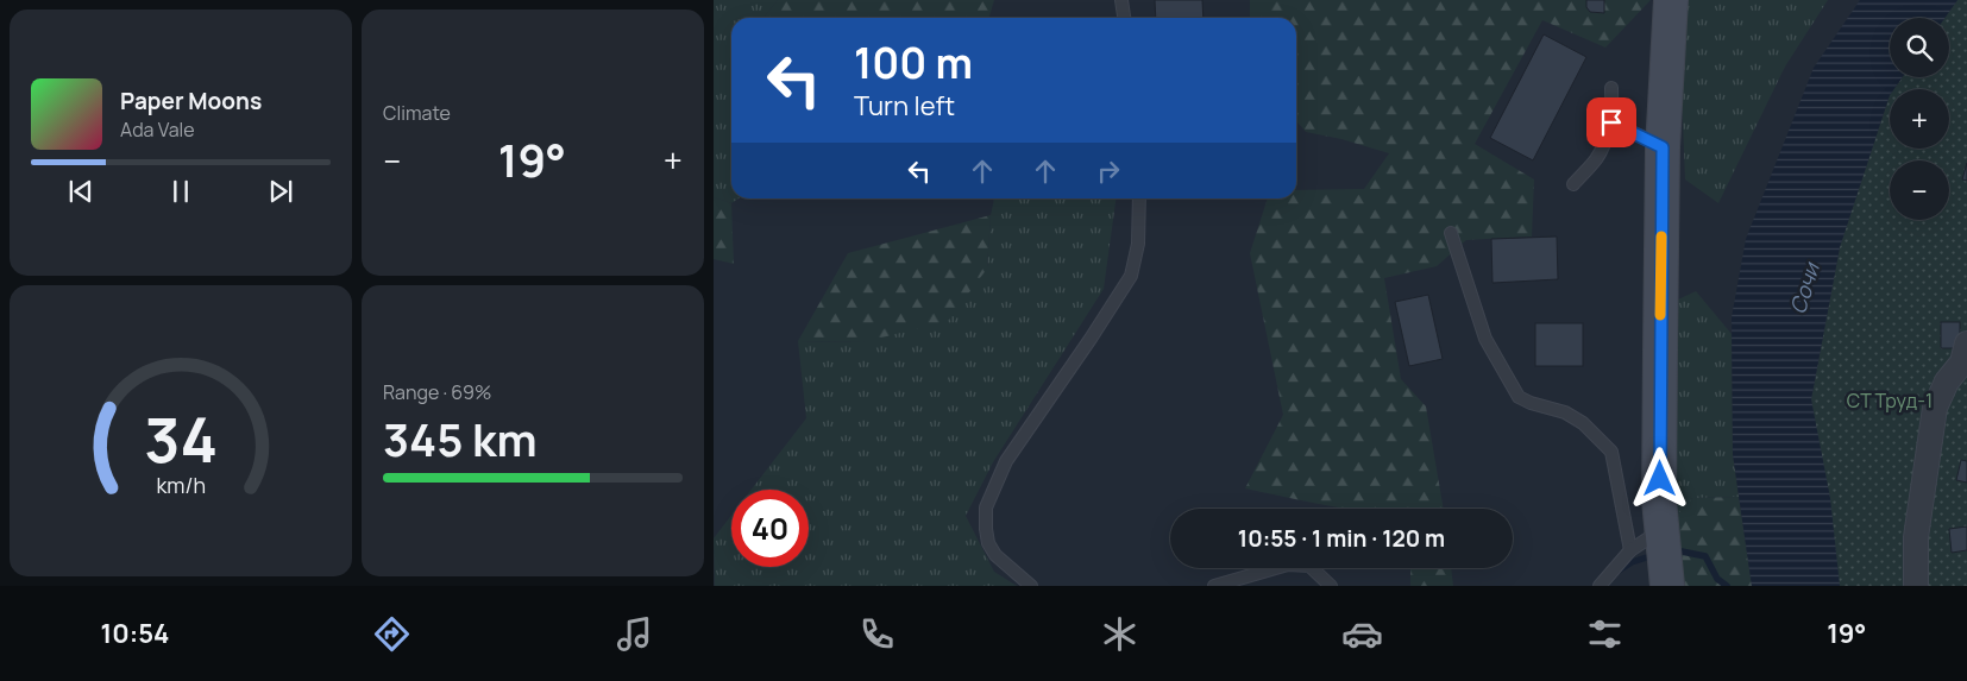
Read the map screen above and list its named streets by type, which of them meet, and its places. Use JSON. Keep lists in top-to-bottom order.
{
  "water": ["Сочи"],
  "parks": ["СТ Труд-1"],
  "page": {
    "tile": [
      "Climate",
      ["Range · 69%", "345 km"]
    ],
    "map_buttons": ["+", "−"],
    "turn": ["100 m", "Turn left"],
    "song": ["Paper Moons", "Ada Vale"],
    "heat": ["−", "19°", "+"],
    "limit": "40",
    "trip": "10:55 · 1 min · 120 m",
    "tabs": ["10:54", "19°"],
    "gauge": ["34", "km/h"]
  }
}
